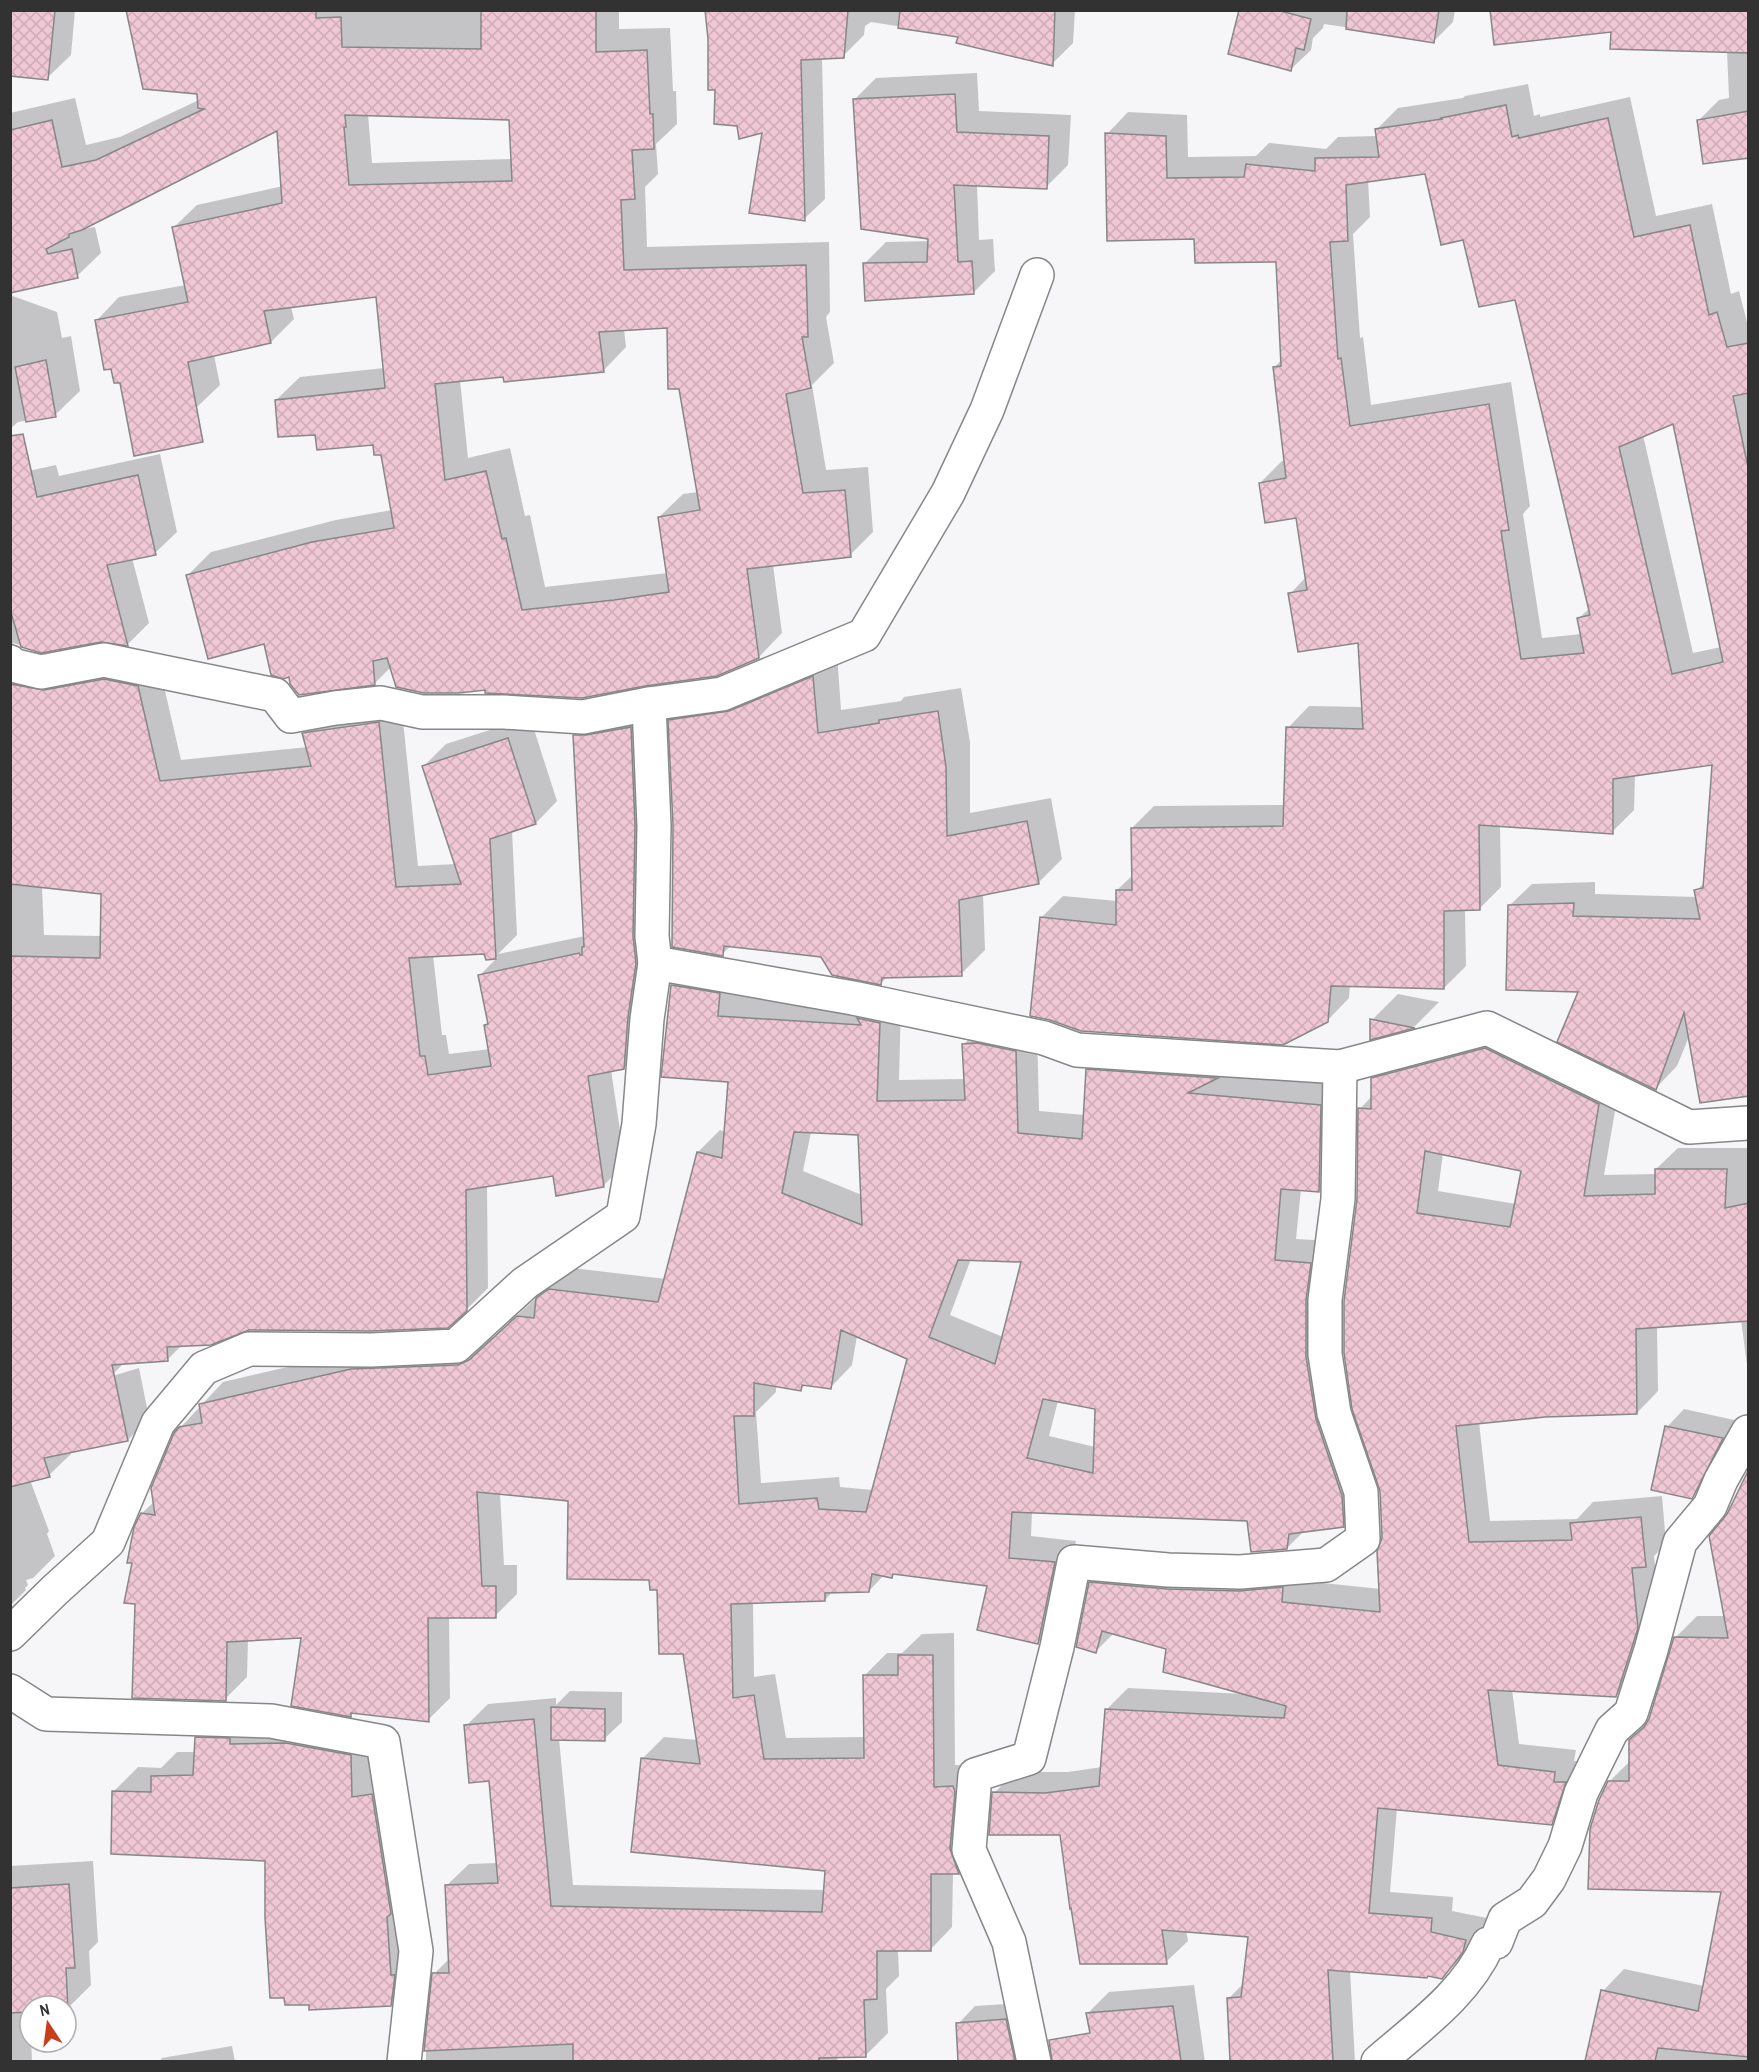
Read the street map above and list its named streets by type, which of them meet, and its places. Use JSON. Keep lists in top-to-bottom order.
{
  "north": "top"
}
